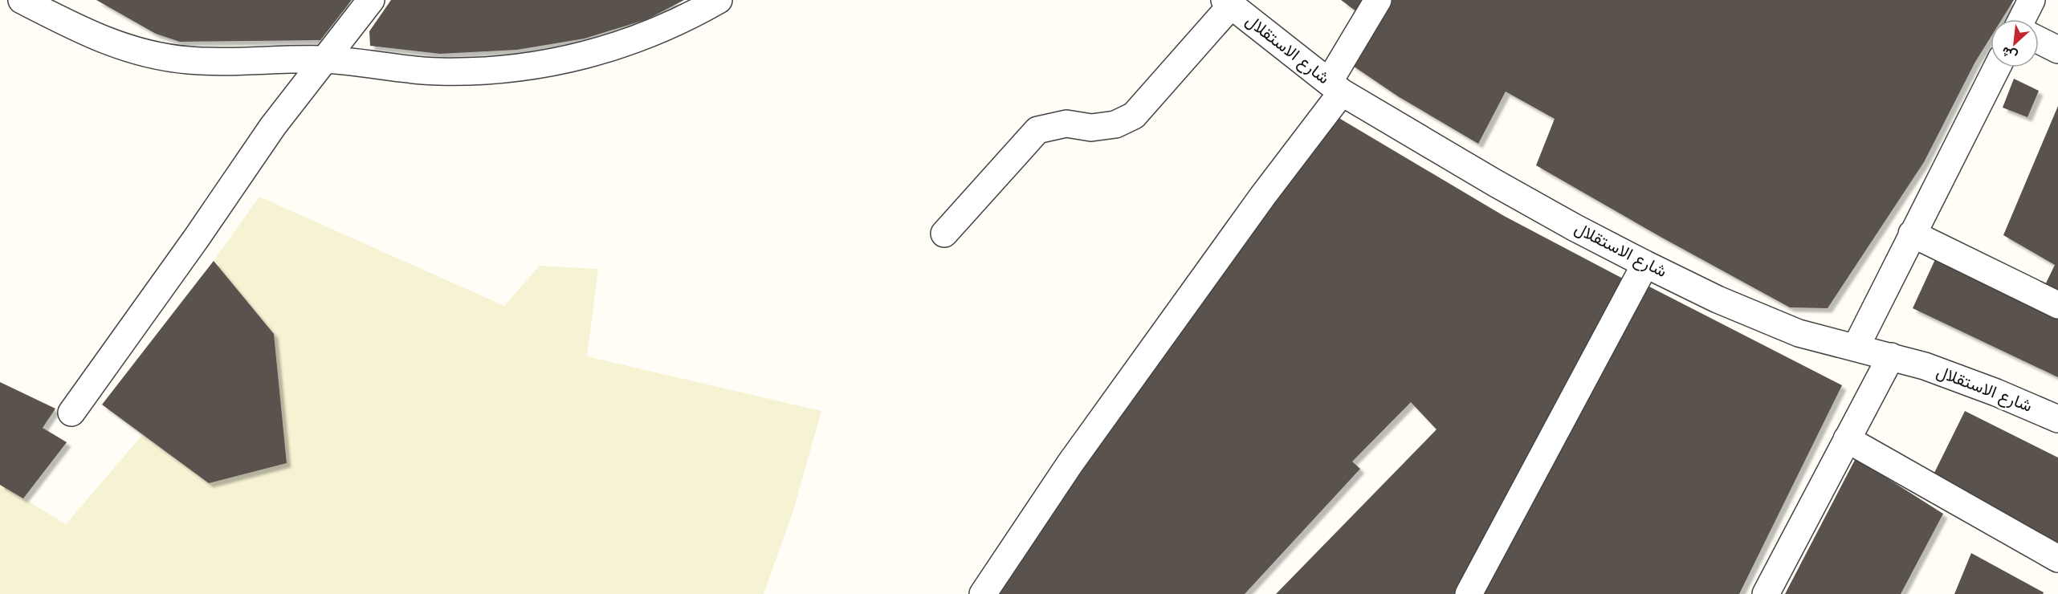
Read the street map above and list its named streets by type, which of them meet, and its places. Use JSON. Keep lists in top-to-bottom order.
{
  "streets": {
    "street": ["شارع الاستقلال"]
  },
  "north": "bottom left"
}
